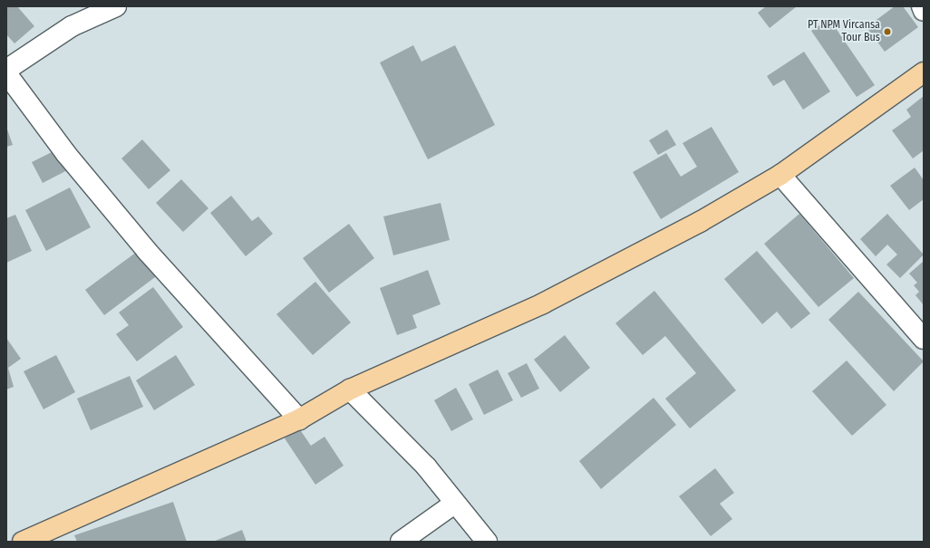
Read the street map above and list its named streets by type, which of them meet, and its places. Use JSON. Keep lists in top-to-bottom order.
{
  "places": ["PT NPM Vircansa Tour Bus"]
}
